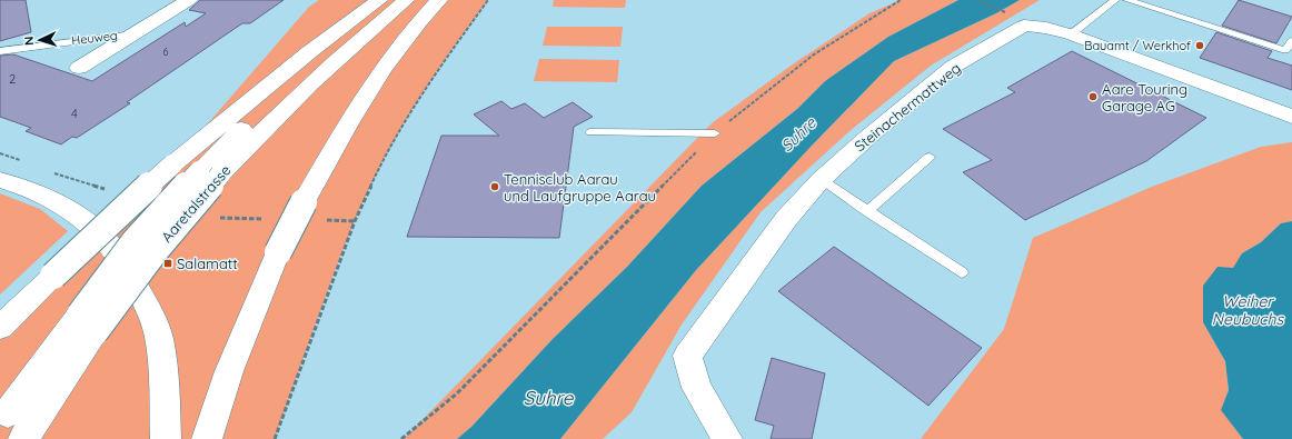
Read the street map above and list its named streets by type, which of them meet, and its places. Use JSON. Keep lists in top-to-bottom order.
{
  "streets": {
    "main road": ["Heuweg", "Steinachermattweg", "Aaretalstrasse"]
  },
  "water": ["Suhre", "Weiher Neubuchs"],
  "places": {
    "other": ["Bauamt / Werkhof", "Aare Touring Garage AG", "Tennisclub Aarau und Laufgruppe Aarau"],
    "transit": ["Salamatt"]
  },
  "house_numbers": ["6", "2", "4"],
  "north": "left"
}
